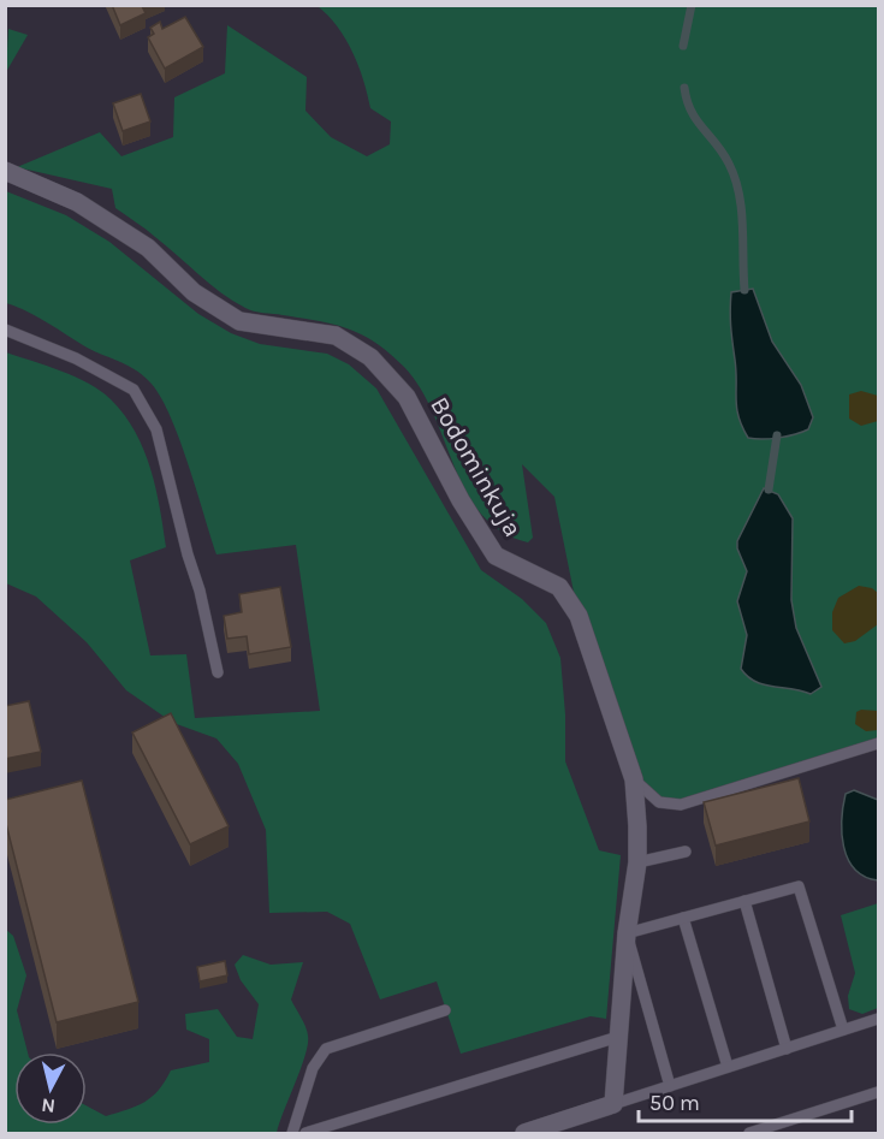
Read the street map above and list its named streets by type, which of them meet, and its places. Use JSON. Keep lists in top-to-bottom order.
{
  "streets": {
    "street": ["Bodominkuja"]
  },
  "scale_bar": "50 m",
  "north": "bottom"
}
